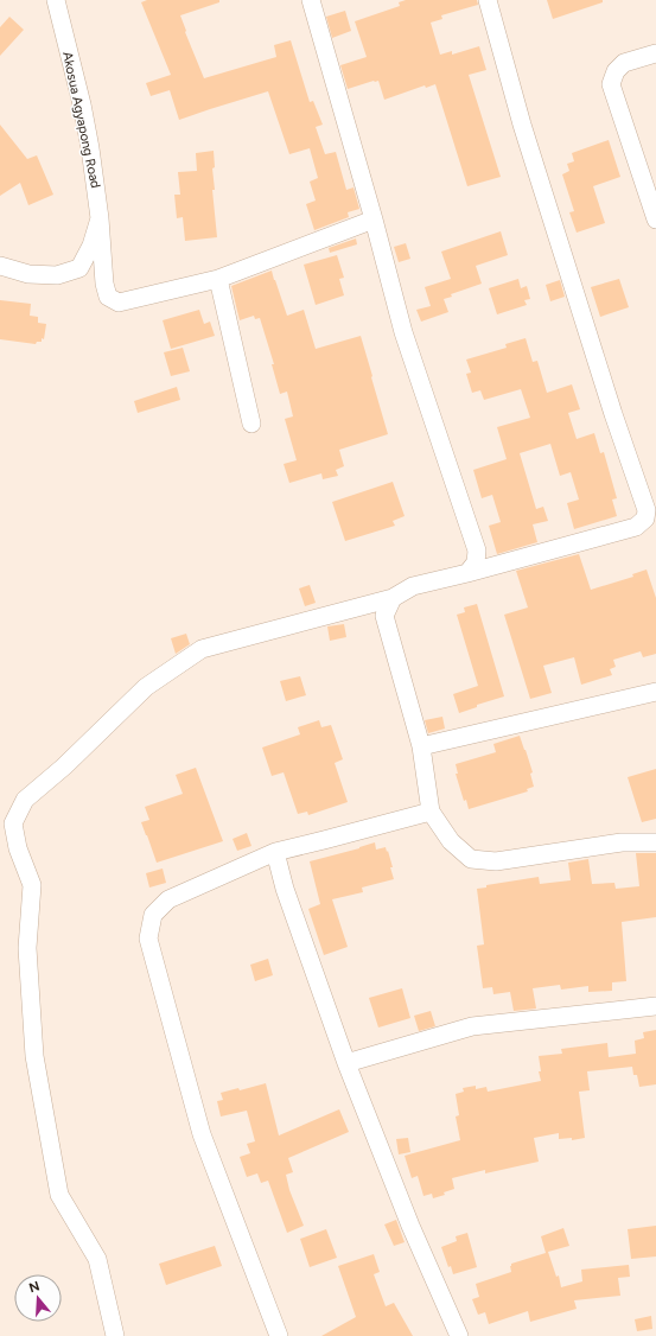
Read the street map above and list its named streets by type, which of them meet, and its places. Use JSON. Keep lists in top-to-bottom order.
{
  "streets": {
    "street": ["Akosua Agyapong Road"]
  },
  "north": "top"
}
